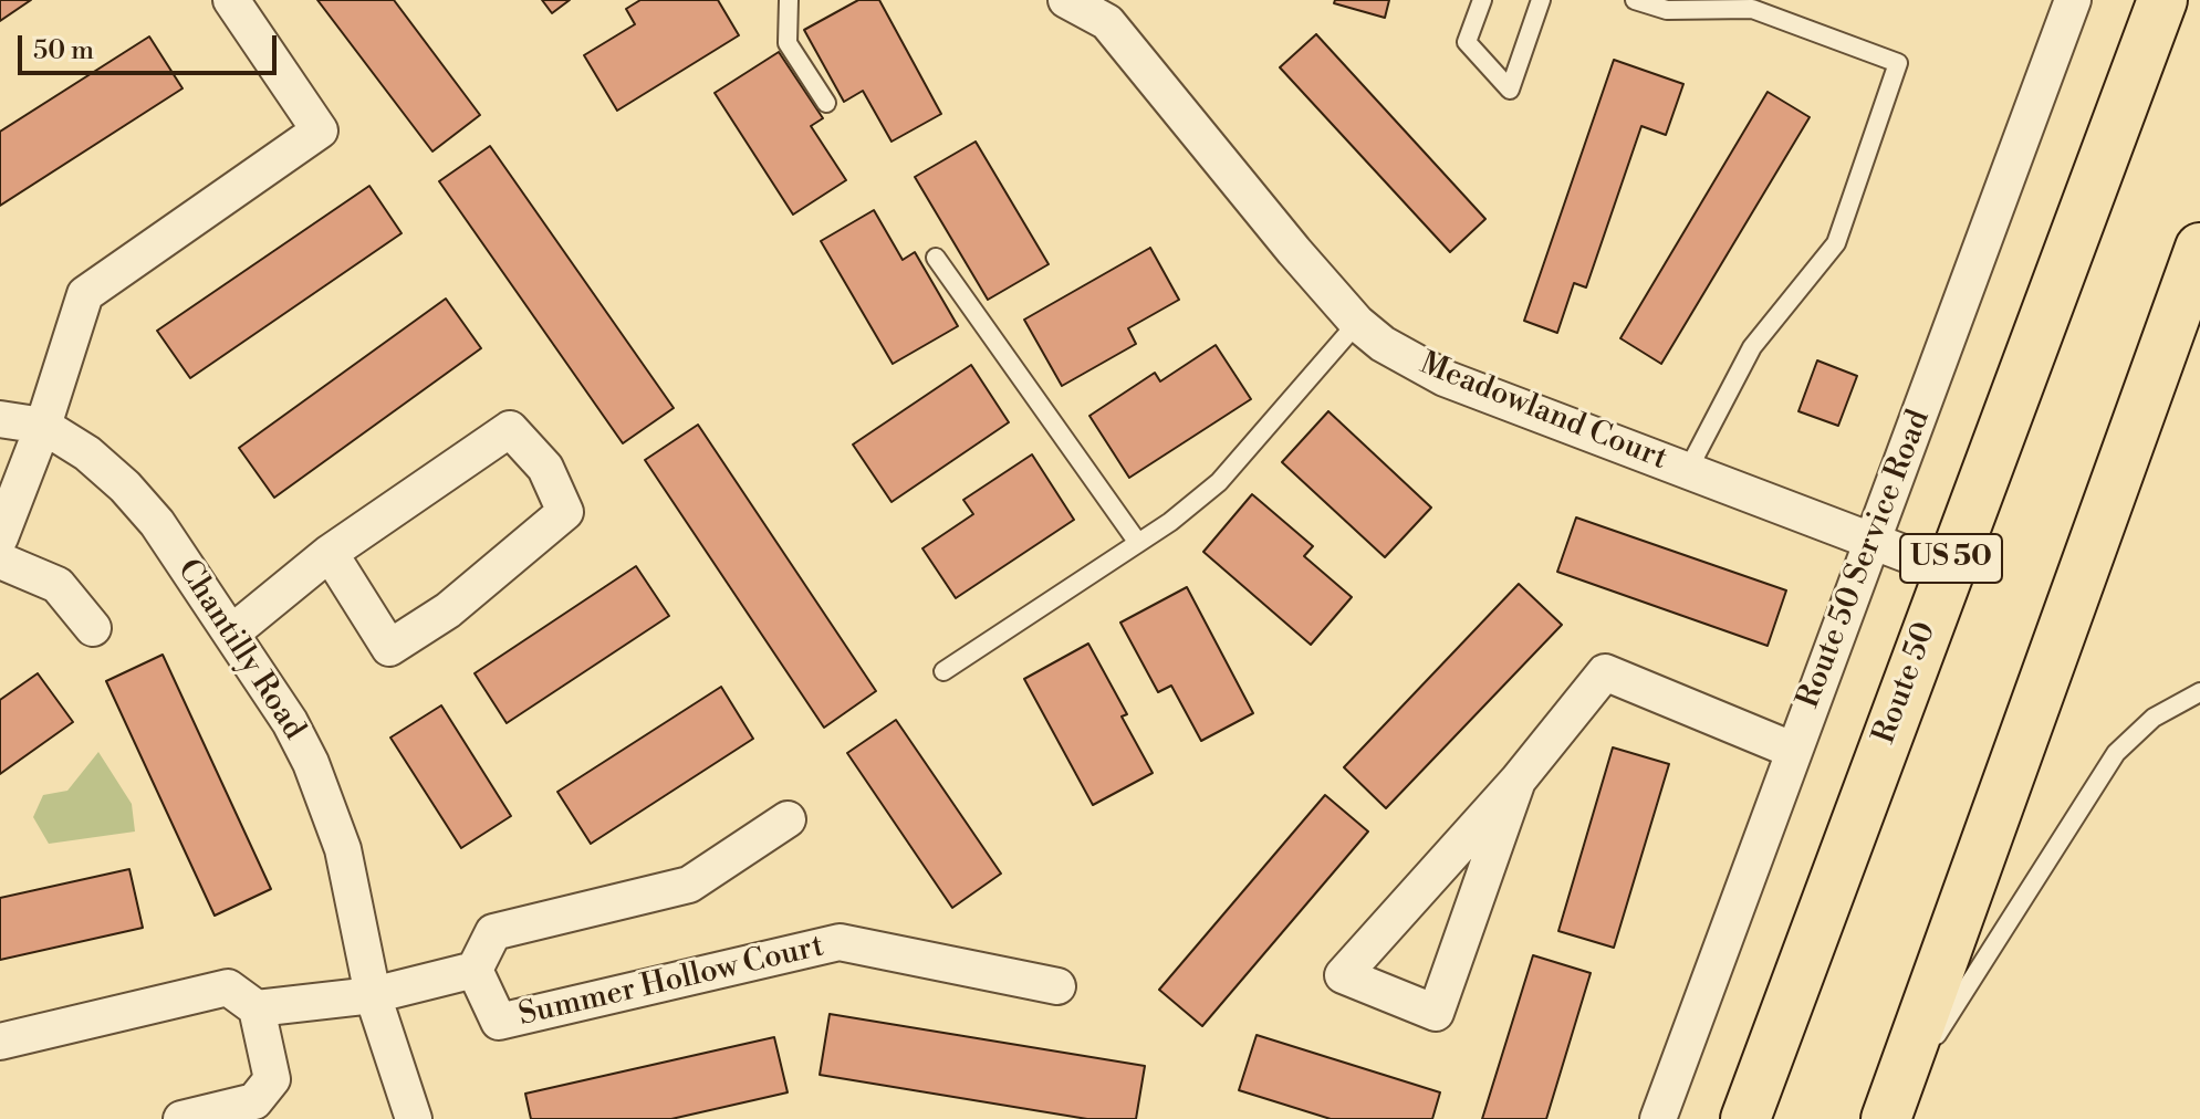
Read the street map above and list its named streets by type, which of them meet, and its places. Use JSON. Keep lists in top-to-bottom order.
{
  "streets": {
    "highway": ["US 50", "Route 50"],
    "street": [
      "Meadowland Court",
      "Route 50 Service Road",
      "Chantilly Road",
      "Summer Hollow Court"
    ]
  },
  "crossings": [
    ["Meadowland Court", "Route 50 Service Road"],
    ["Meadowland Court", "Route 50"]
  ],
  "scale_bar": "50 m"
}
